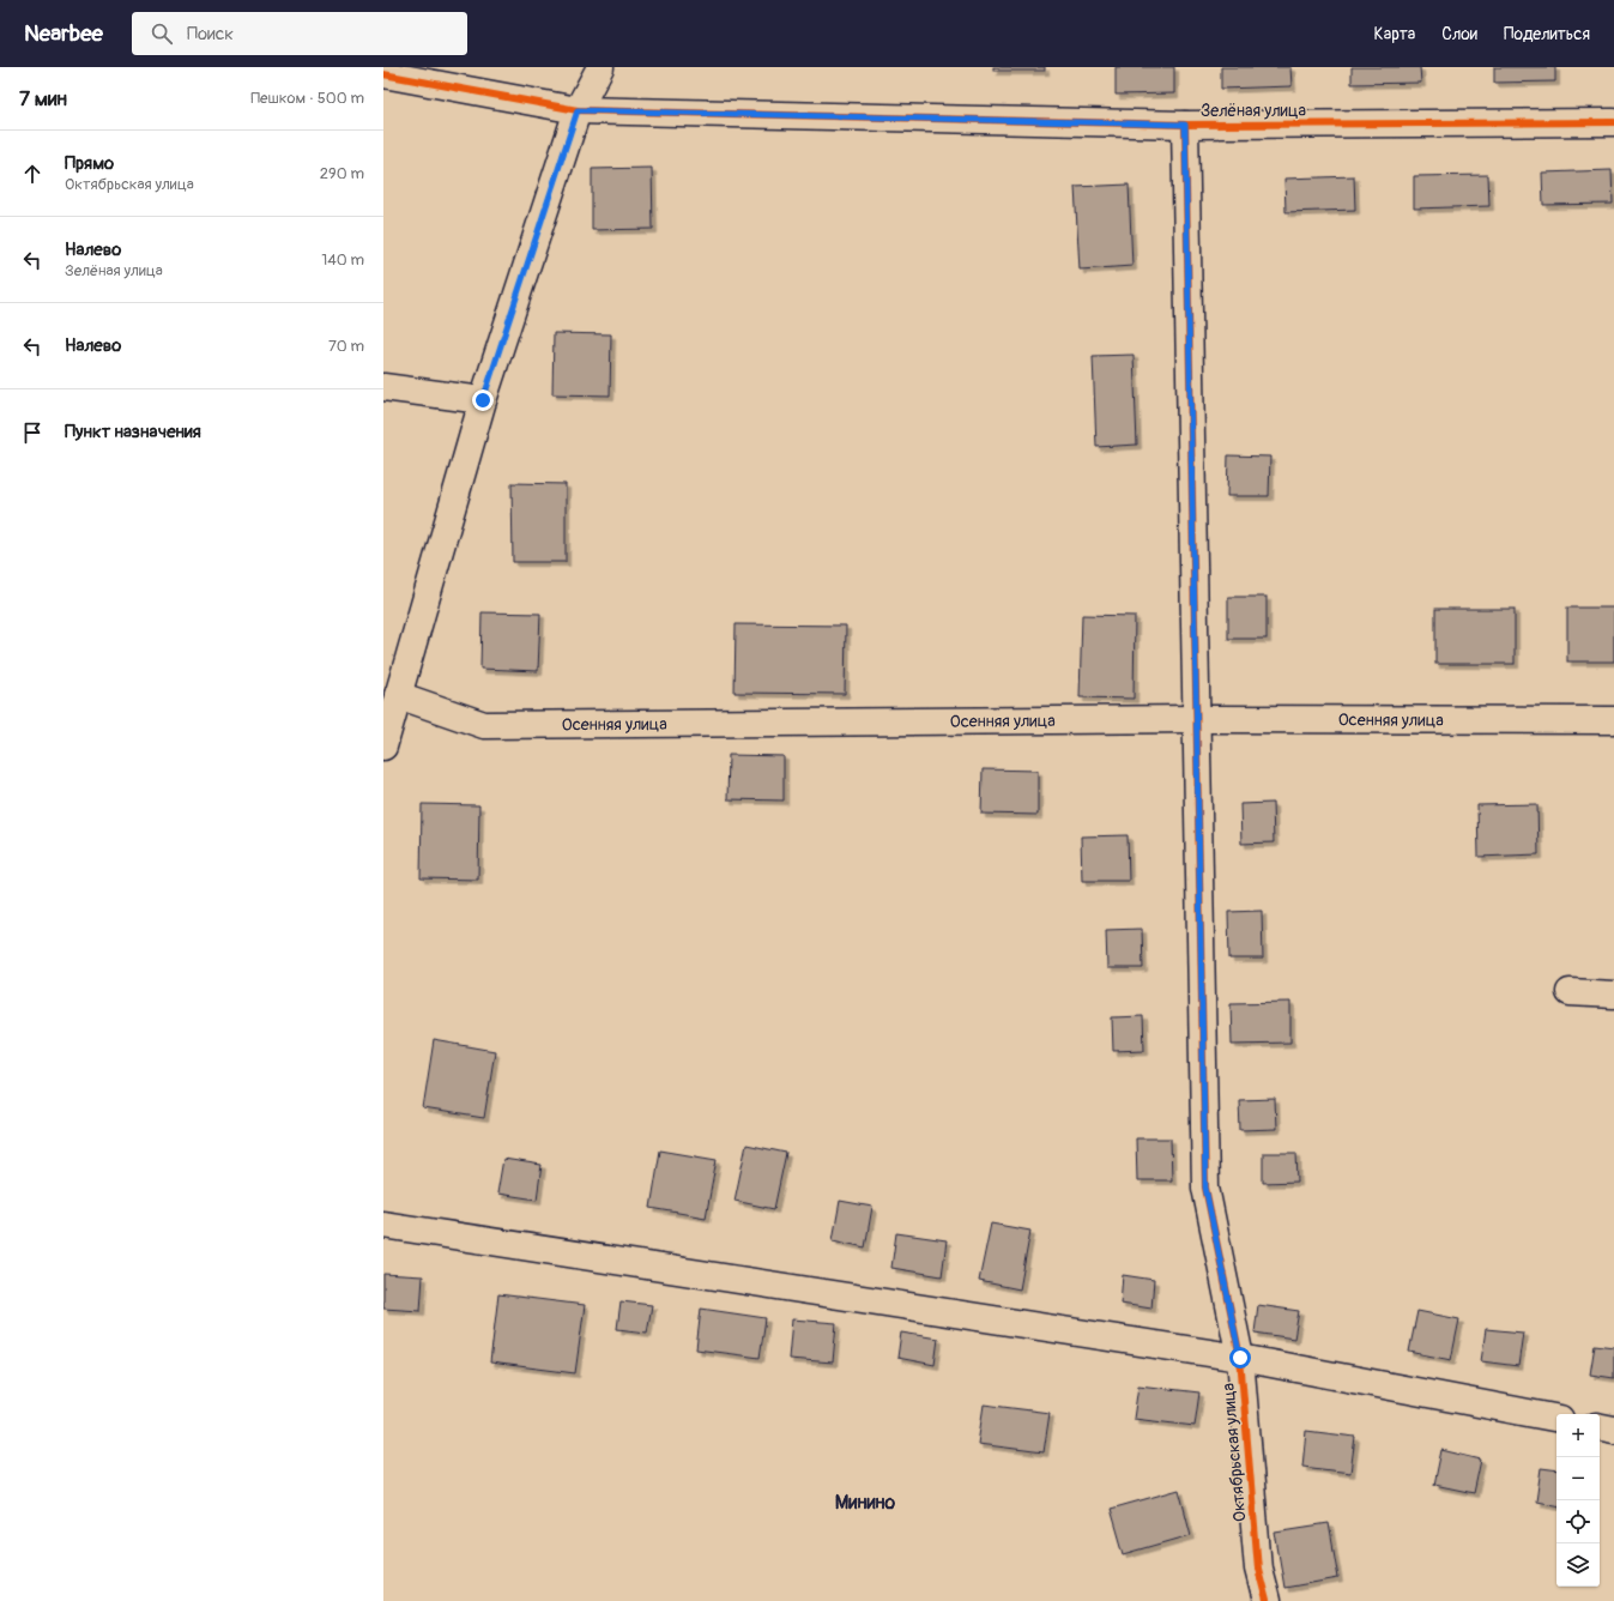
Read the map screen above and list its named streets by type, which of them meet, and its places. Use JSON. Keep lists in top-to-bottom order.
{
  "streets": {
    "street": ["Зелёная улица", "Осенняя улица", "Октябрьская улица"]
  },
  "crossings": [
    ["Зелёная улица", "Октябрьская улица"],
    ["Осенняя улица", "Октябрьская улица"]
  ],
  "districts": ["Минино"],
  "page": {
    "header": "Nearbee",
    "search": "Поиск",
    "nav": ["Карта", "Слои", "Поделиться"],
    "heading": ["7 мин", "Пешком · 500 m"],
    "list": [
      ["Прямо", "Октябрьская улица", "290 m"],
      ["Налево", "Зелёная улица", "140 m"],
      ["Налево", "70 m"],
      "Пункт назначения"
    ],
    "map_buttons": ["+", "−"]
  }
}
